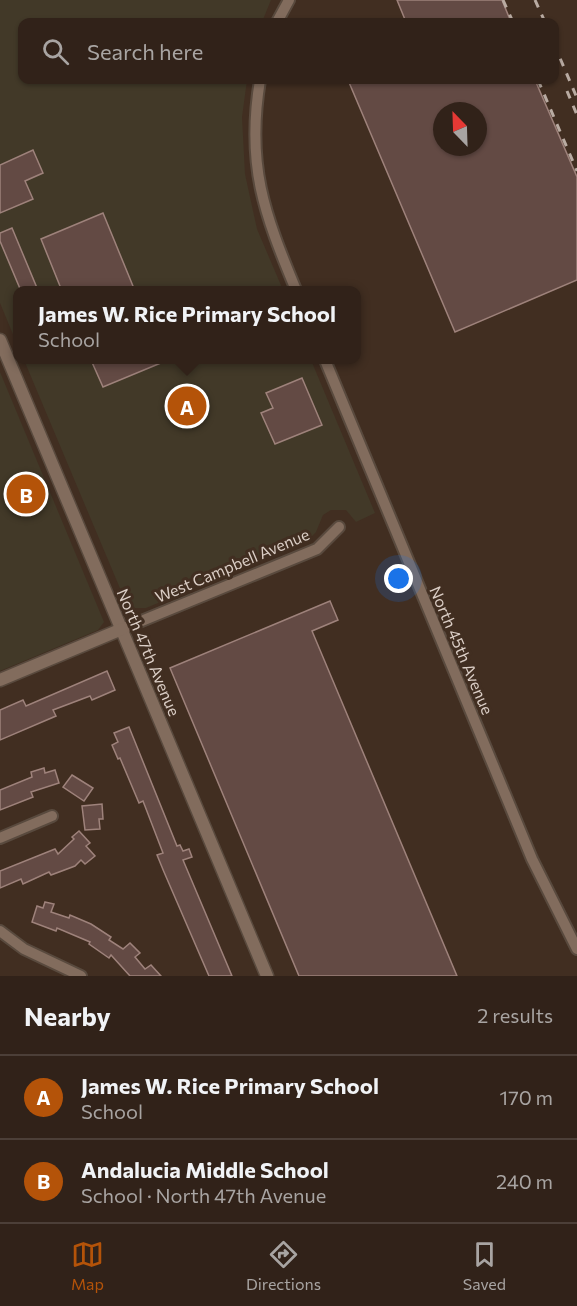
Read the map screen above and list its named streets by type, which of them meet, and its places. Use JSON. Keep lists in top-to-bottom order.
{
  "streets": {
    "street": ["West Campbell Avenue", "North 45th Avenue", "North 47th Avenue"]
  },
  "crossings": [
    ["West Campbell Avenue", "North 47th Avenue"]
  ],
  "north": "top left",
  "page": {
    "search": "Search here",
    "popup": ["James W. Rice Primary School", "School"],
    "pins": ["A", "B"],
    "heading": ["Nearby", "2 results"],
    "list": [
      {
        "mark": "A",
        "name": "James W. Rice Primary School",
        "note": "School",
        "value": "170 m"
      },
      {
        "mark": "B",
        "name": "Andalucia Middle School",
        "note": "School · North 47th Avenue",
        "value": "240 m"
      }
    ],
    "nav": ["Map", "Directions", "Saved"]
  }
}
